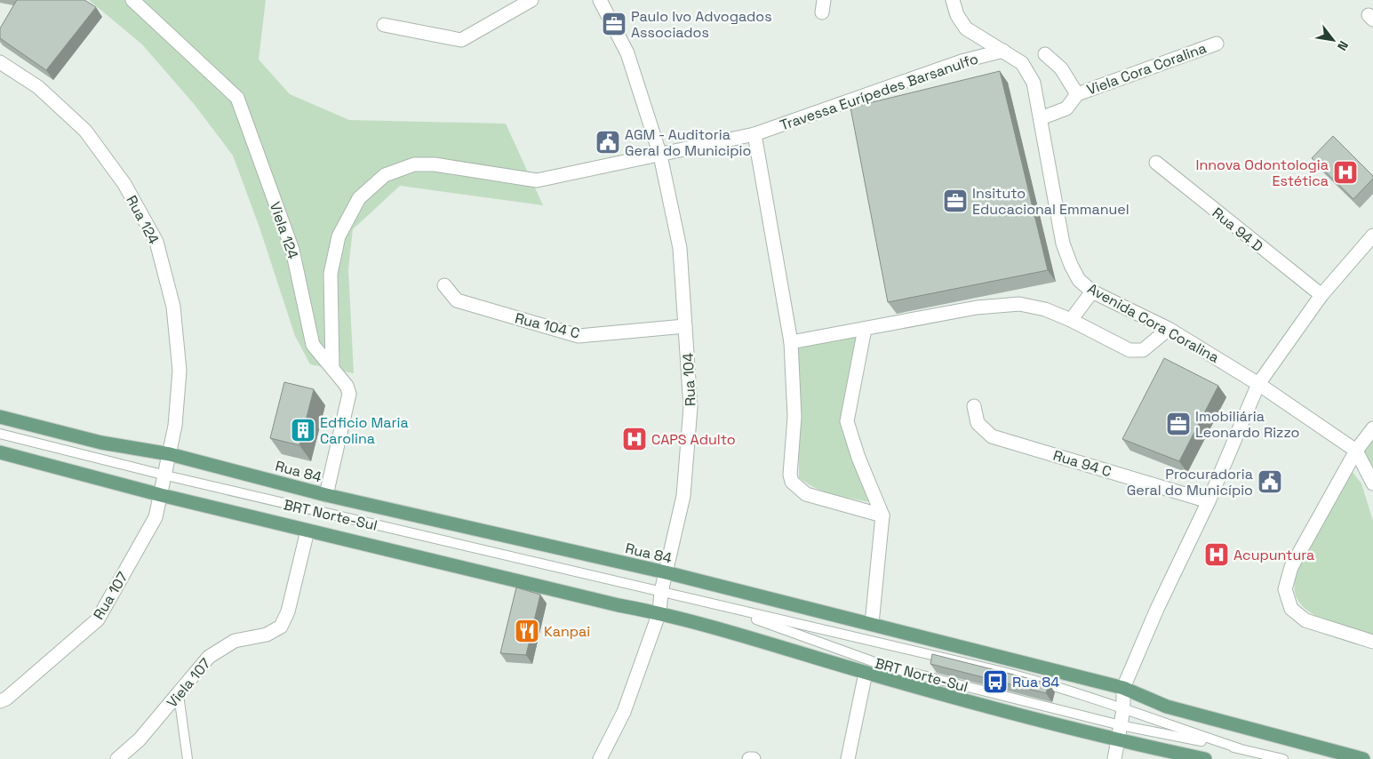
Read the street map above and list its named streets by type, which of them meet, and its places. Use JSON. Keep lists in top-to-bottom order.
{
  "streets": {
    "main road": ["Rua 84"],
    "street": [
      "Viela Cora Coralina",
      "Travessa Eurípedes Barsanulfo",
      "Rua 124",
      "Rua 94 D",
      "Viela 124",
      "Avenida Cora Coralina",
      "Rua 104 C",
      "Rua 104",
      "Rua 94 C",
      "Rua 107",
      "Viela 107"
    ],
    "lane": ["BRT Norte-Sul"]
  },
  "crossings": [
    ["Viela Cora Coralina", "Avenida Cora Coralina"],
    ["Travessa Eurípedes Barsanulfo", "Viela 124"],
    ["Travessa Eurípedes Barsanulfo", "Avenida Cora Coralina"],
    ["Travessa Eurípedes Barsanulfo", "Rua 104"],
    ["Rua 124", "Rua 84"],
    ["Rua 124", "Rua 107"],
    ["Viela 124", "Rua 84"],
    ["Rua 104 C", "Rua 104"],
    ["Rua 104", "Rua 84"],
    ["Rua 104", "BRT Norte-Sul"],
    ["Rua 84", "Rua 107"],
    ["BRT Norte-Sul", "Rua 107"]
  ],
  "places": {
    "office": ["Paulo Ivo Advogados Associados", "Insituto Educacional Emmanuel", "Imobiliária Leonardo Rizzo"],
    "public building": ["AGM - Auditoria Geral do Municipio", "Procuradoria Geral do Município"],
    "hospital": ["Innova Odontologia Estética", "CAPS Adulto", "Acupuntura"],
    "building": ["Edficio Maria Carolina"],
    "restaurant": ["Kanpai"],
    "bus stop": ["Rua 84"]
  },
  "north": "bottom right"
}
